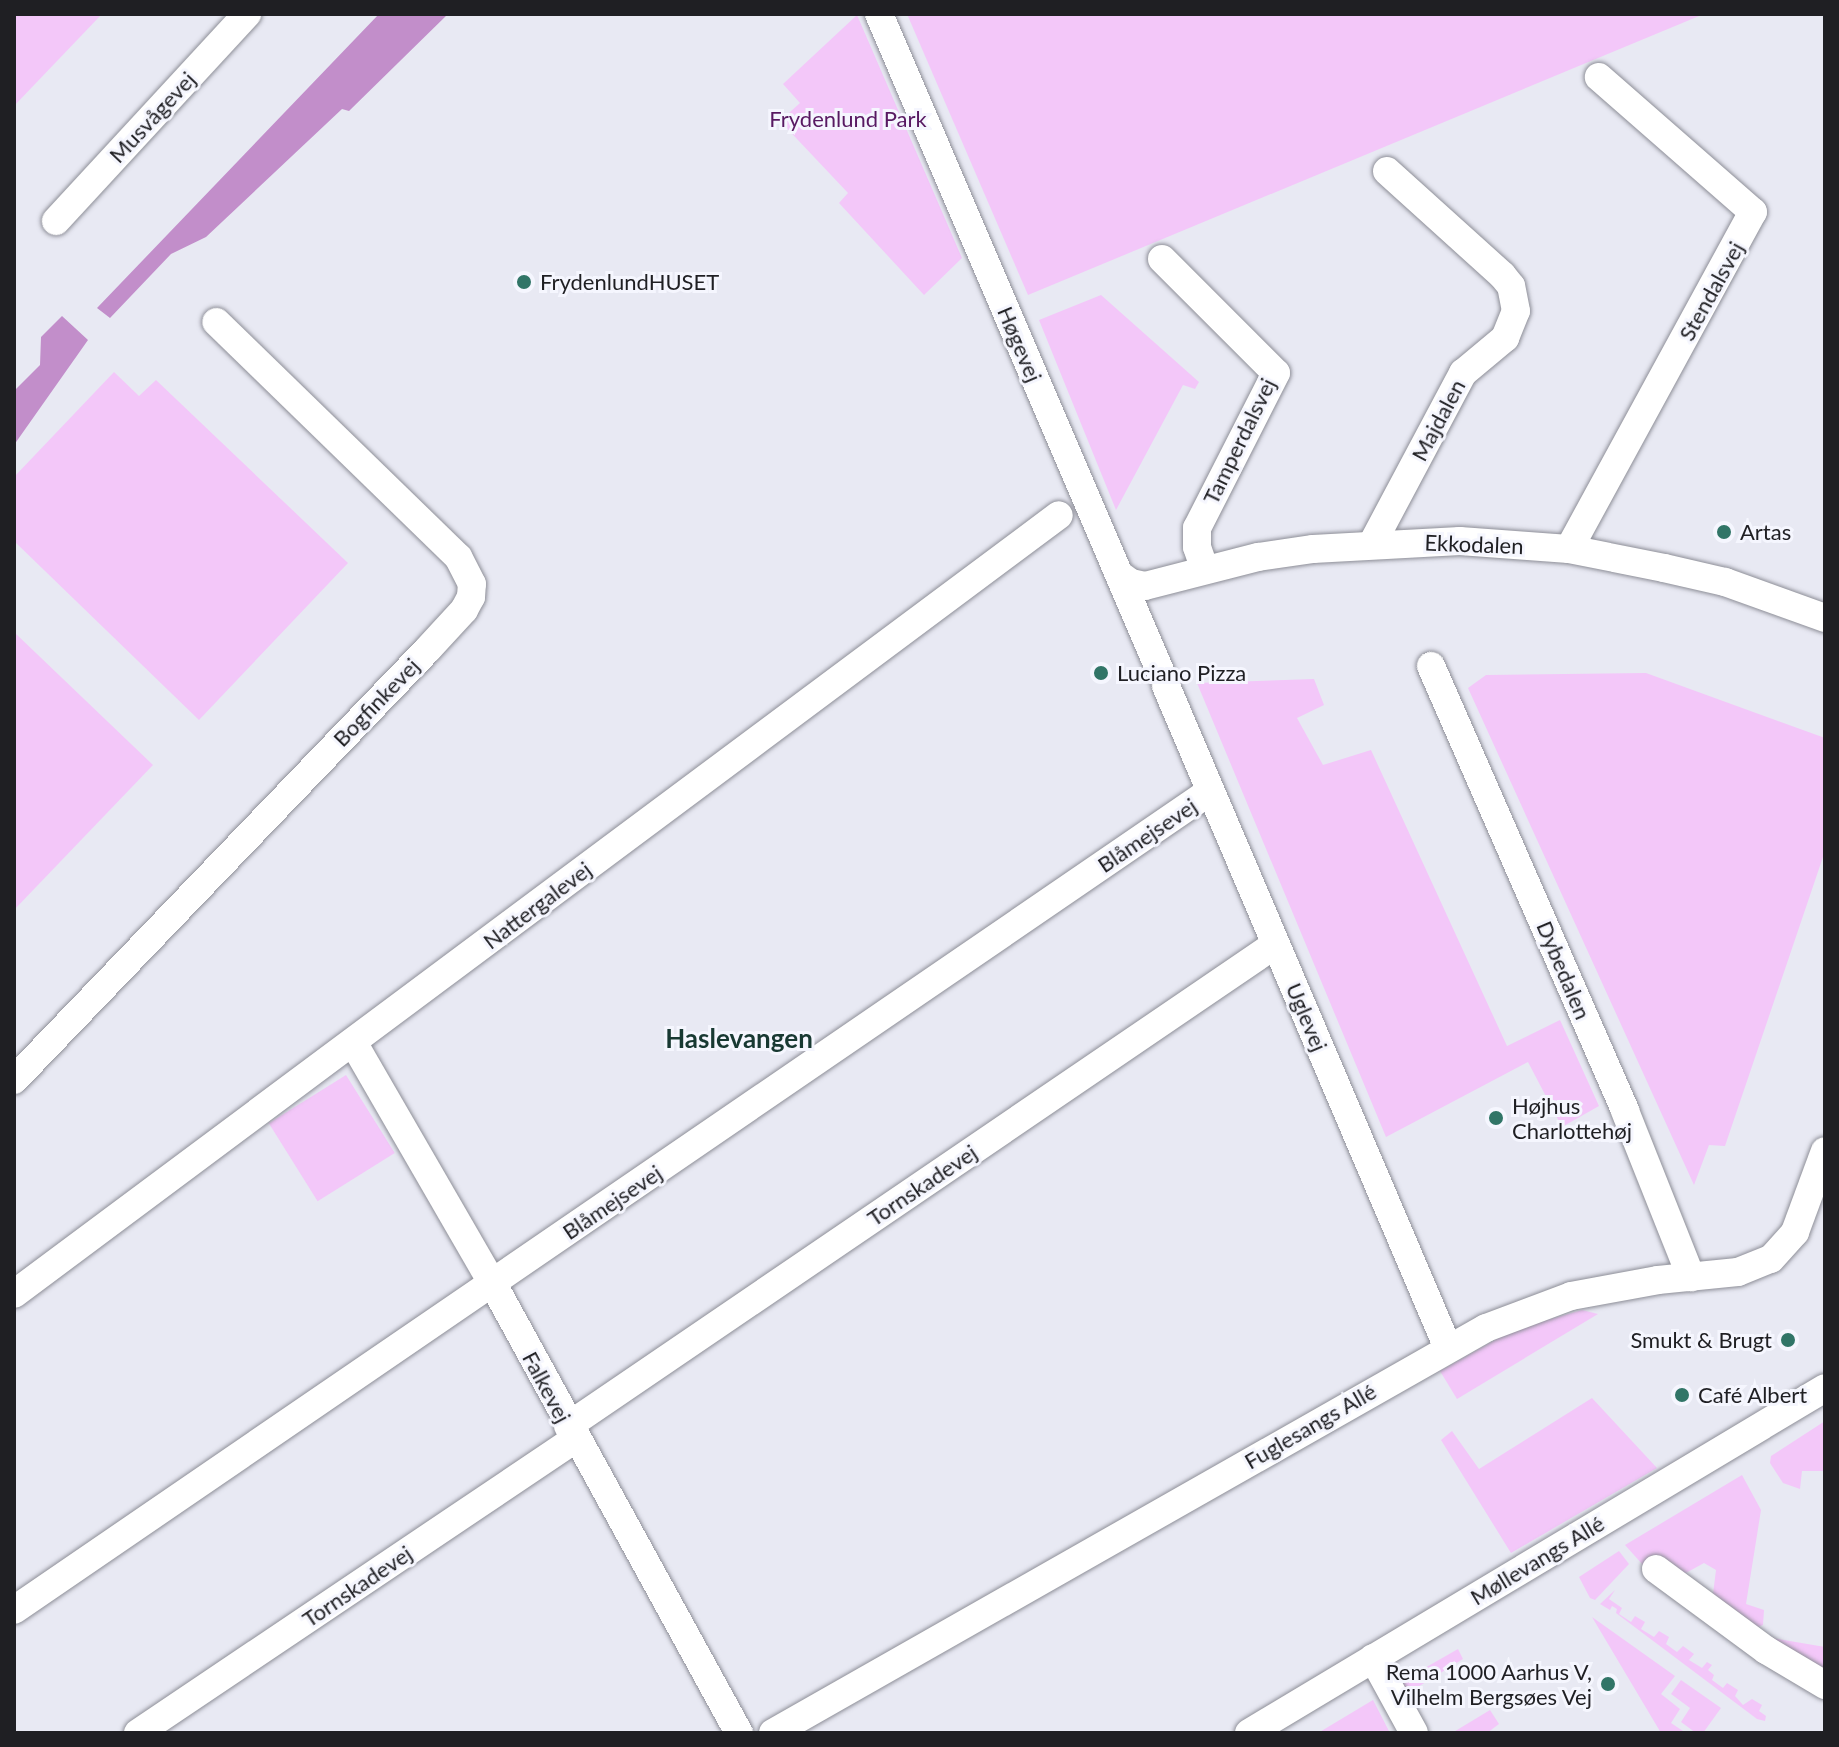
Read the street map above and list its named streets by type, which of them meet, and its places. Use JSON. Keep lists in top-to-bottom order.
{
  "streets": {
    "street": [
      "Musvågevej",
      "Stendalsvej",
      "Høgevej",
      "Majdalen",
      "Tamperdalsvej",
      "Ekkodalen",
      "Bogfinkevej",
      "Blåmejsevej",
      "Nattergalevej",
      "Dybedalen",
      "Uglevej",
      "Tornskadevej",
      "Falkevej",
      "Fuglesangs Allé",
      "Møllevangs Allé"
    ]
  },
  "crossings": [
    ["Stendalsvej", "Ekkodalen"],
    ["Høgevej", "Ekkodalen"],
    ["Høgevej", "Uglevej"],
    ["Majdalen", "Ekkodalen"],
    ["Tamperdalsvej", "Ekkodalen"],
    ["Blåmejsevej", "Uglevej"],
    ["Blåmejsevej", "Falkevej"],
    ["Nattergalevej", "Falkevej"],
    ["Dybedalen", "Fuglesangs Allé"],
    ["Uglevej", "Tornskadevej"],
    ["Uglevej", "Fuglesangs Allé"],
    ["Tornskadevej", "Falkevej"]
  ],
  "districts": ["Haslevangen"],
  "parks": ["Frydenlund Park"],
  "places": [
    "FrydenlundHUSET",
    "Artas",
    "Luciano Pizza",
    "Højhus Charlottehøj",
    "Smukt & Brugt",
    "Café Albert",
    "Rema 1000 Aarhus V, Vilhelm Bergsøes Vej"
  ]
}
